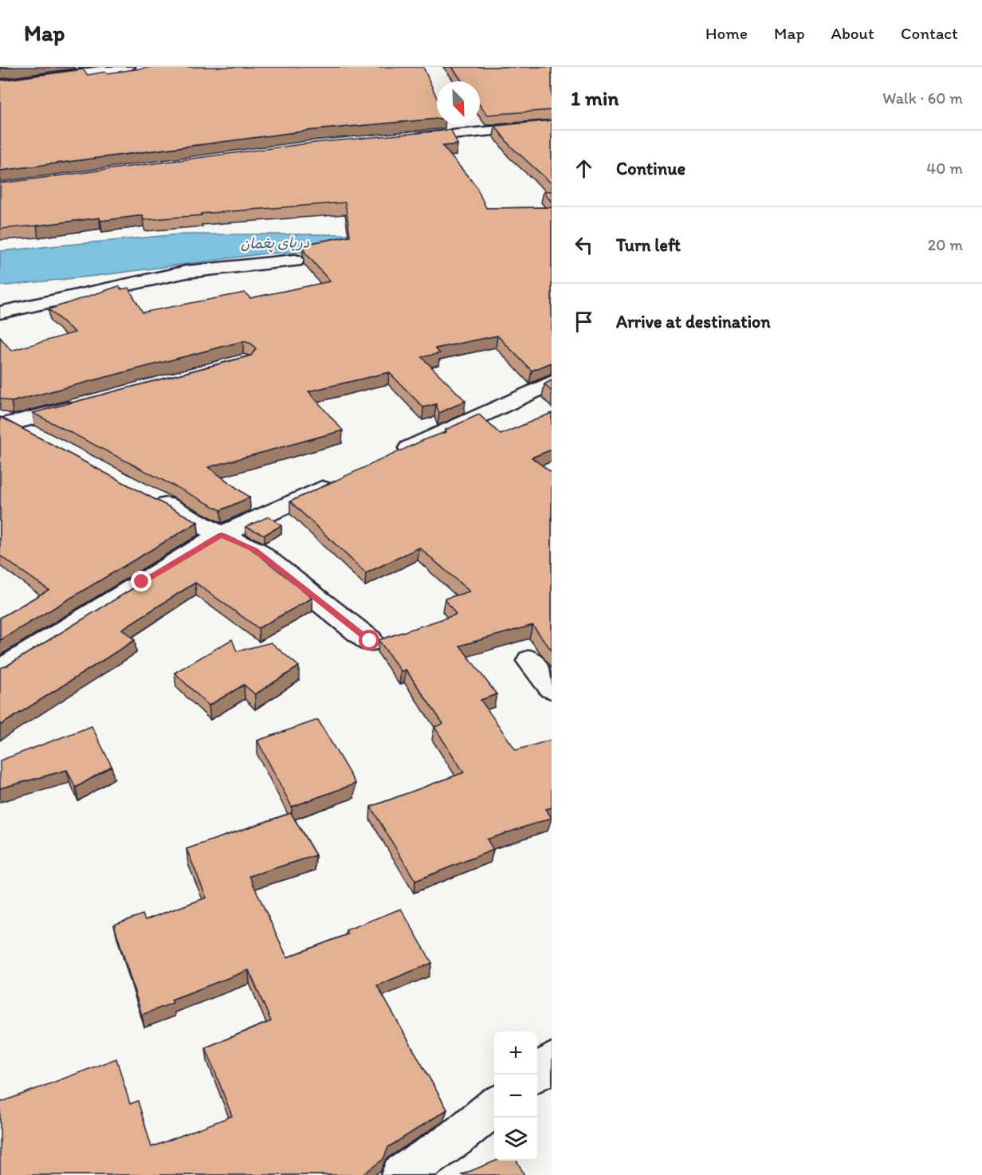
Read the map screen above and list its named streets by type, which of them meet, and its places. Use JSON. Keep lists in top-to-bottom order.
{
  "water": ["دریای پغمان"],
  "north": "bottom right",
  "page": {
    "header": "Map",
    "nav": [
      "Home",
      "Map",
      "About",
      "Contact"
    ],
    "heading": ["1 min", "Walk · 60 m"],
    "list": [
      ["Continue", "40 m"],
      ["Turn left", "20 m"],
      "Arrive at destination"
    ],
    "map_buttons": ["+", "−"]
  }
}
